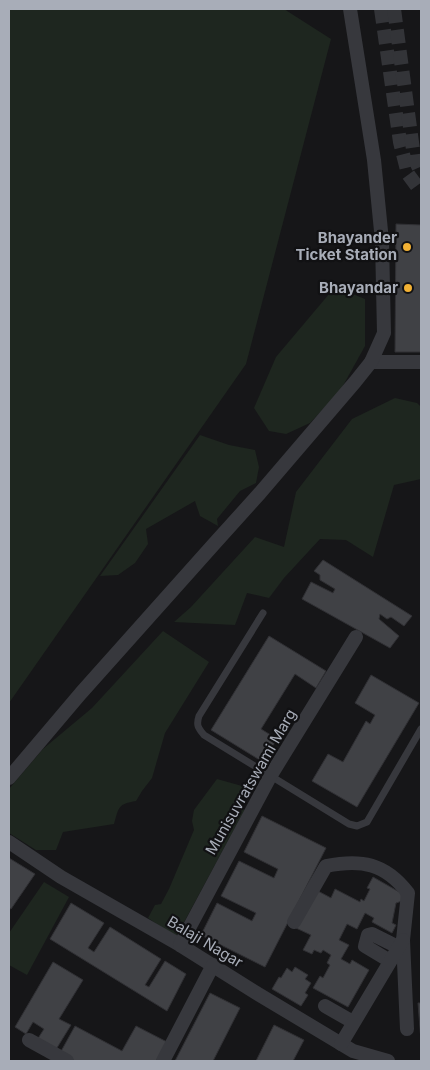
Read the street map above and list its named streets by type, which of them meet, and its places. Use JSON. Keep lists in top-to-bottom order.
{
  "streets": {
    "street": ["Munisuvratswami Marg", "Balaji Nagar"]
  },
  "crossings": [
    ["Munisuvratswami Marg", "Balaji Nagar"]
  ],
  "places": ["Bhayander Ticket Station", "Bhayandar"]
}
